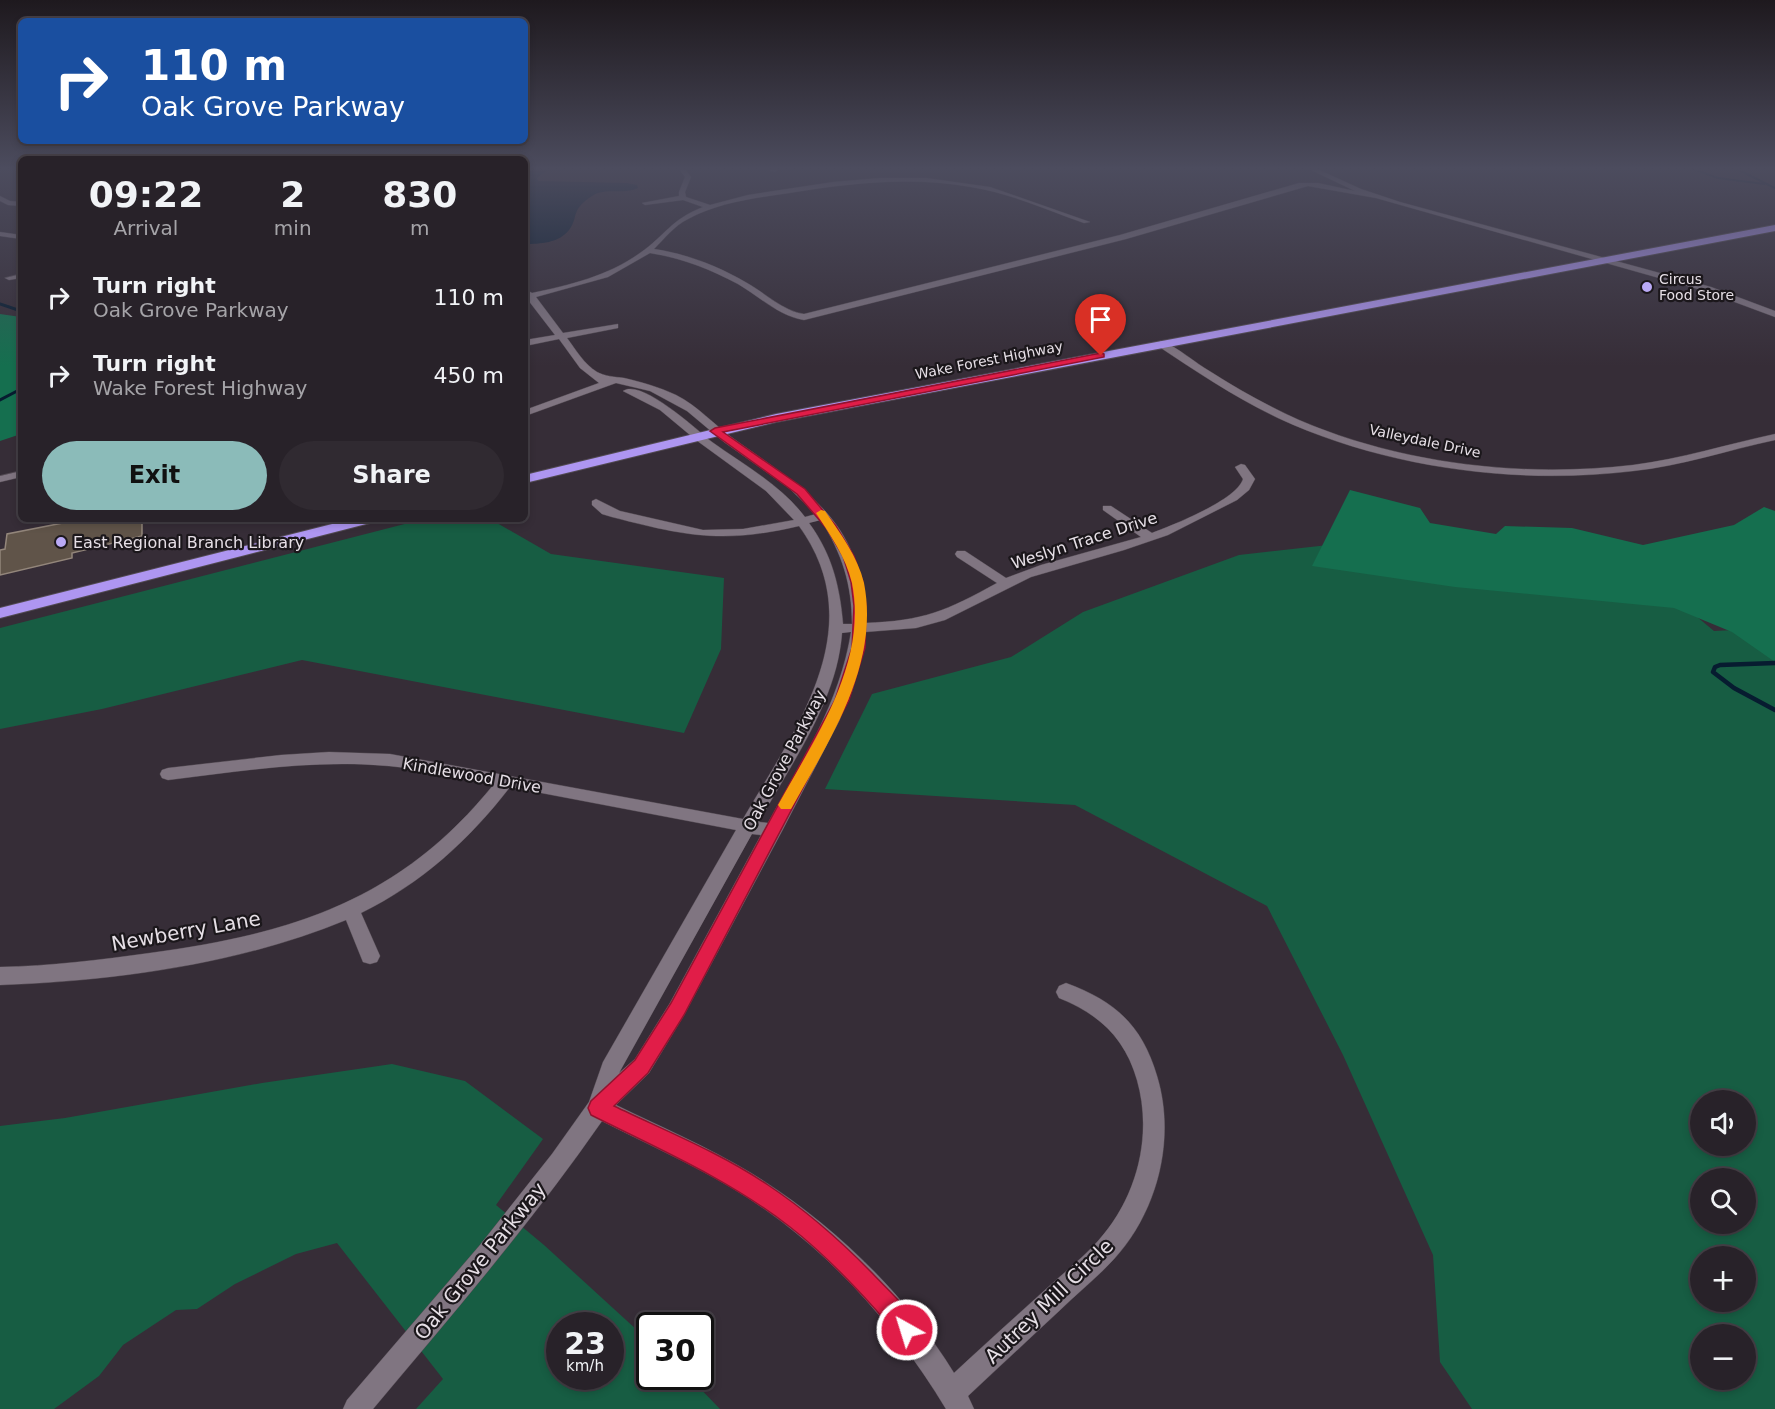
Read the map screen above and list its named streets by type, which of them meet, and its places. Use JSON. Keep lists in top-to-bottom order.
{
  "streets": {
    "highway": ["Wake Forest Highway"],
    "street": [
      "Valleydale Drive",
      "Weslyn Trace Drive",
      "Oak Grove Parkway",
      "Kindlewood Drive",
      "Newberry Lane",
      "Autrey Mill Circle"
    ]
  },
  "crossings": [
    ["Wake Forest Highway", "Valleydale Drive"],
    ["Wake Forest Highway", "Oak Grove Parkway"],
    ["Weslyn Trace Drive", "Oak Grove Parkway"],
    ["Oak Grove Parkway", "Kindlewood Drive"],
    ["Kindlewood Drive", "Newberry Lane"]
  ],
  "places": ["Circus Food Store", "East Regional Branch Library"],
  "page": {
    "turn": ["110 m", "Oak Grove Parkway"],
    "eta": [
      "09:22",
      "Arrival",
      "2",
      "min",
      "830",
      "m"
    ],
    "list": [
      {
        "name": "Turn right",
        "note": "Oak Grove Parkway",
        "value": "110 m"
      },
      {
        "name": "Turn right",
        "note": "Wake Forest Highway",
        "value": "450 m"
      }
    ],
    "buttons": ["Exit", "Share"],
    "map_buttons": ["+", "−"],
    "speed": "23 km/h",
    "limit": "30"
  }
}
